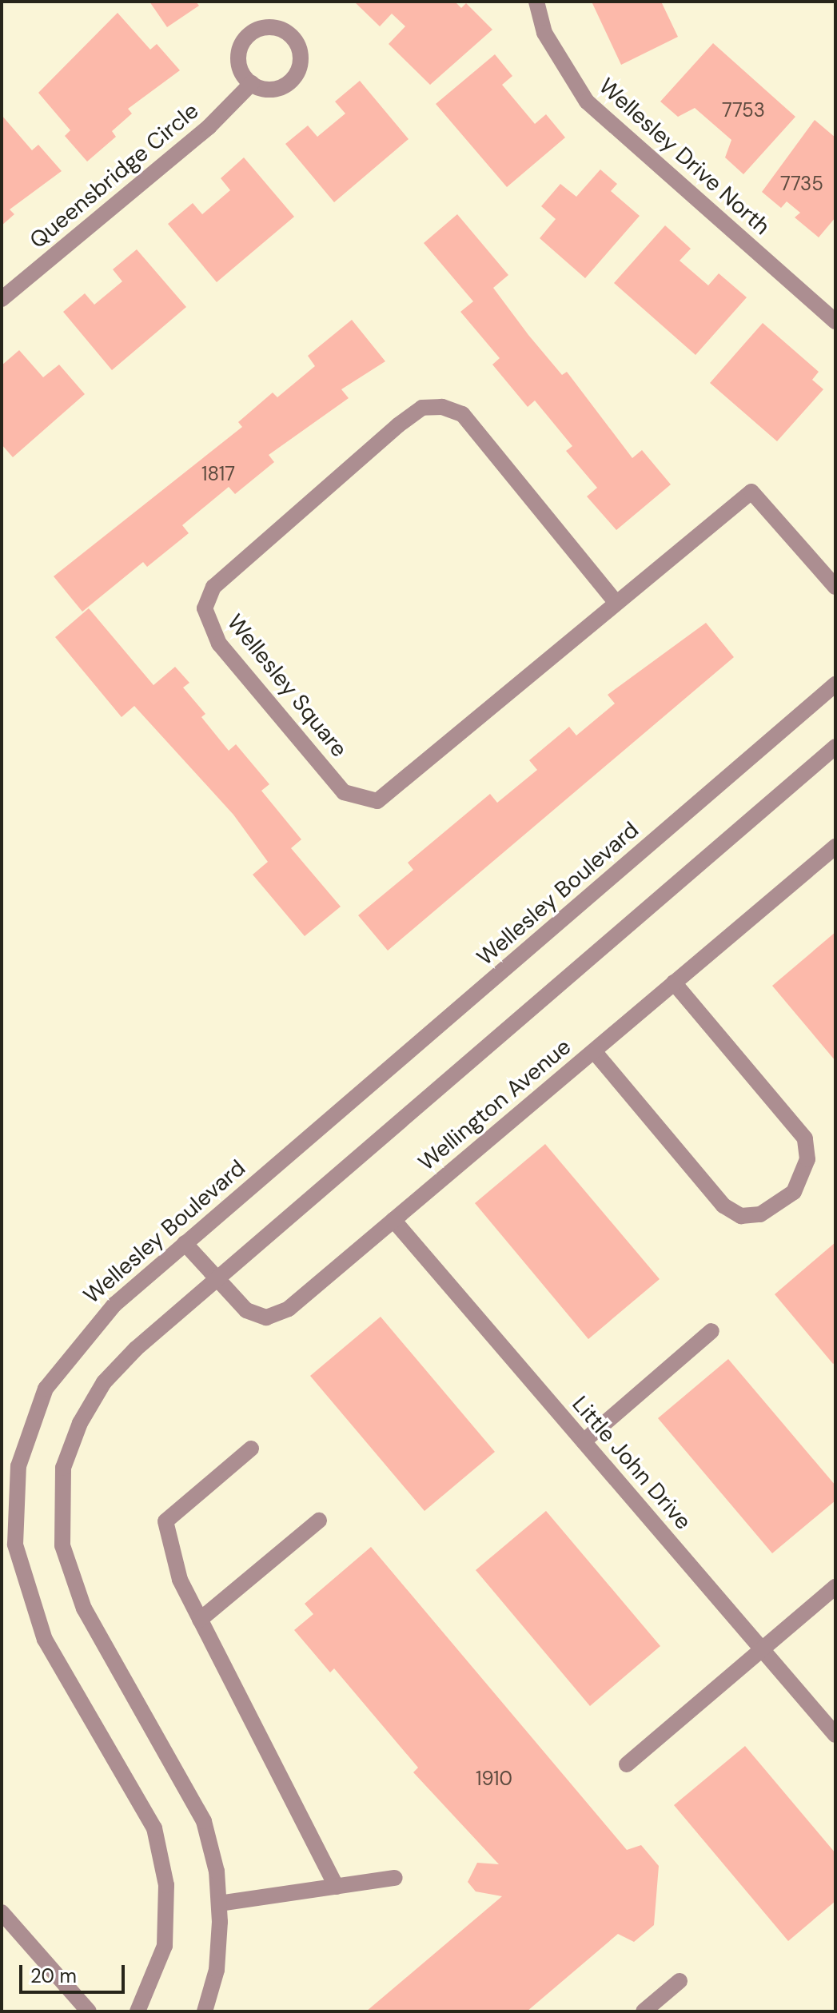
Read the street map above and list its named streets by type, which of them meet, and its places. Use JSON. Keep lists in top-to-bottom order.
{
  "streets": {
    "street": [
      "Wellesley Drive North",
      "Queensbridge Circle",
      "Wellesley Square",
      "Wellesley Boulevard",
      "Wellington Avenue",
      "Little John Drive"
    ]
  },
  "crossings": [
    ["Wellesley Boulevard", "Wellington Avenue"],
    ["Wellington Avenue", "Little John Drive"]
  ],
  "house_numbers": [
    "7753",
    "7735",
    "1817",
    "1910"
  ],
  "scale_bar": "20 m"
}
